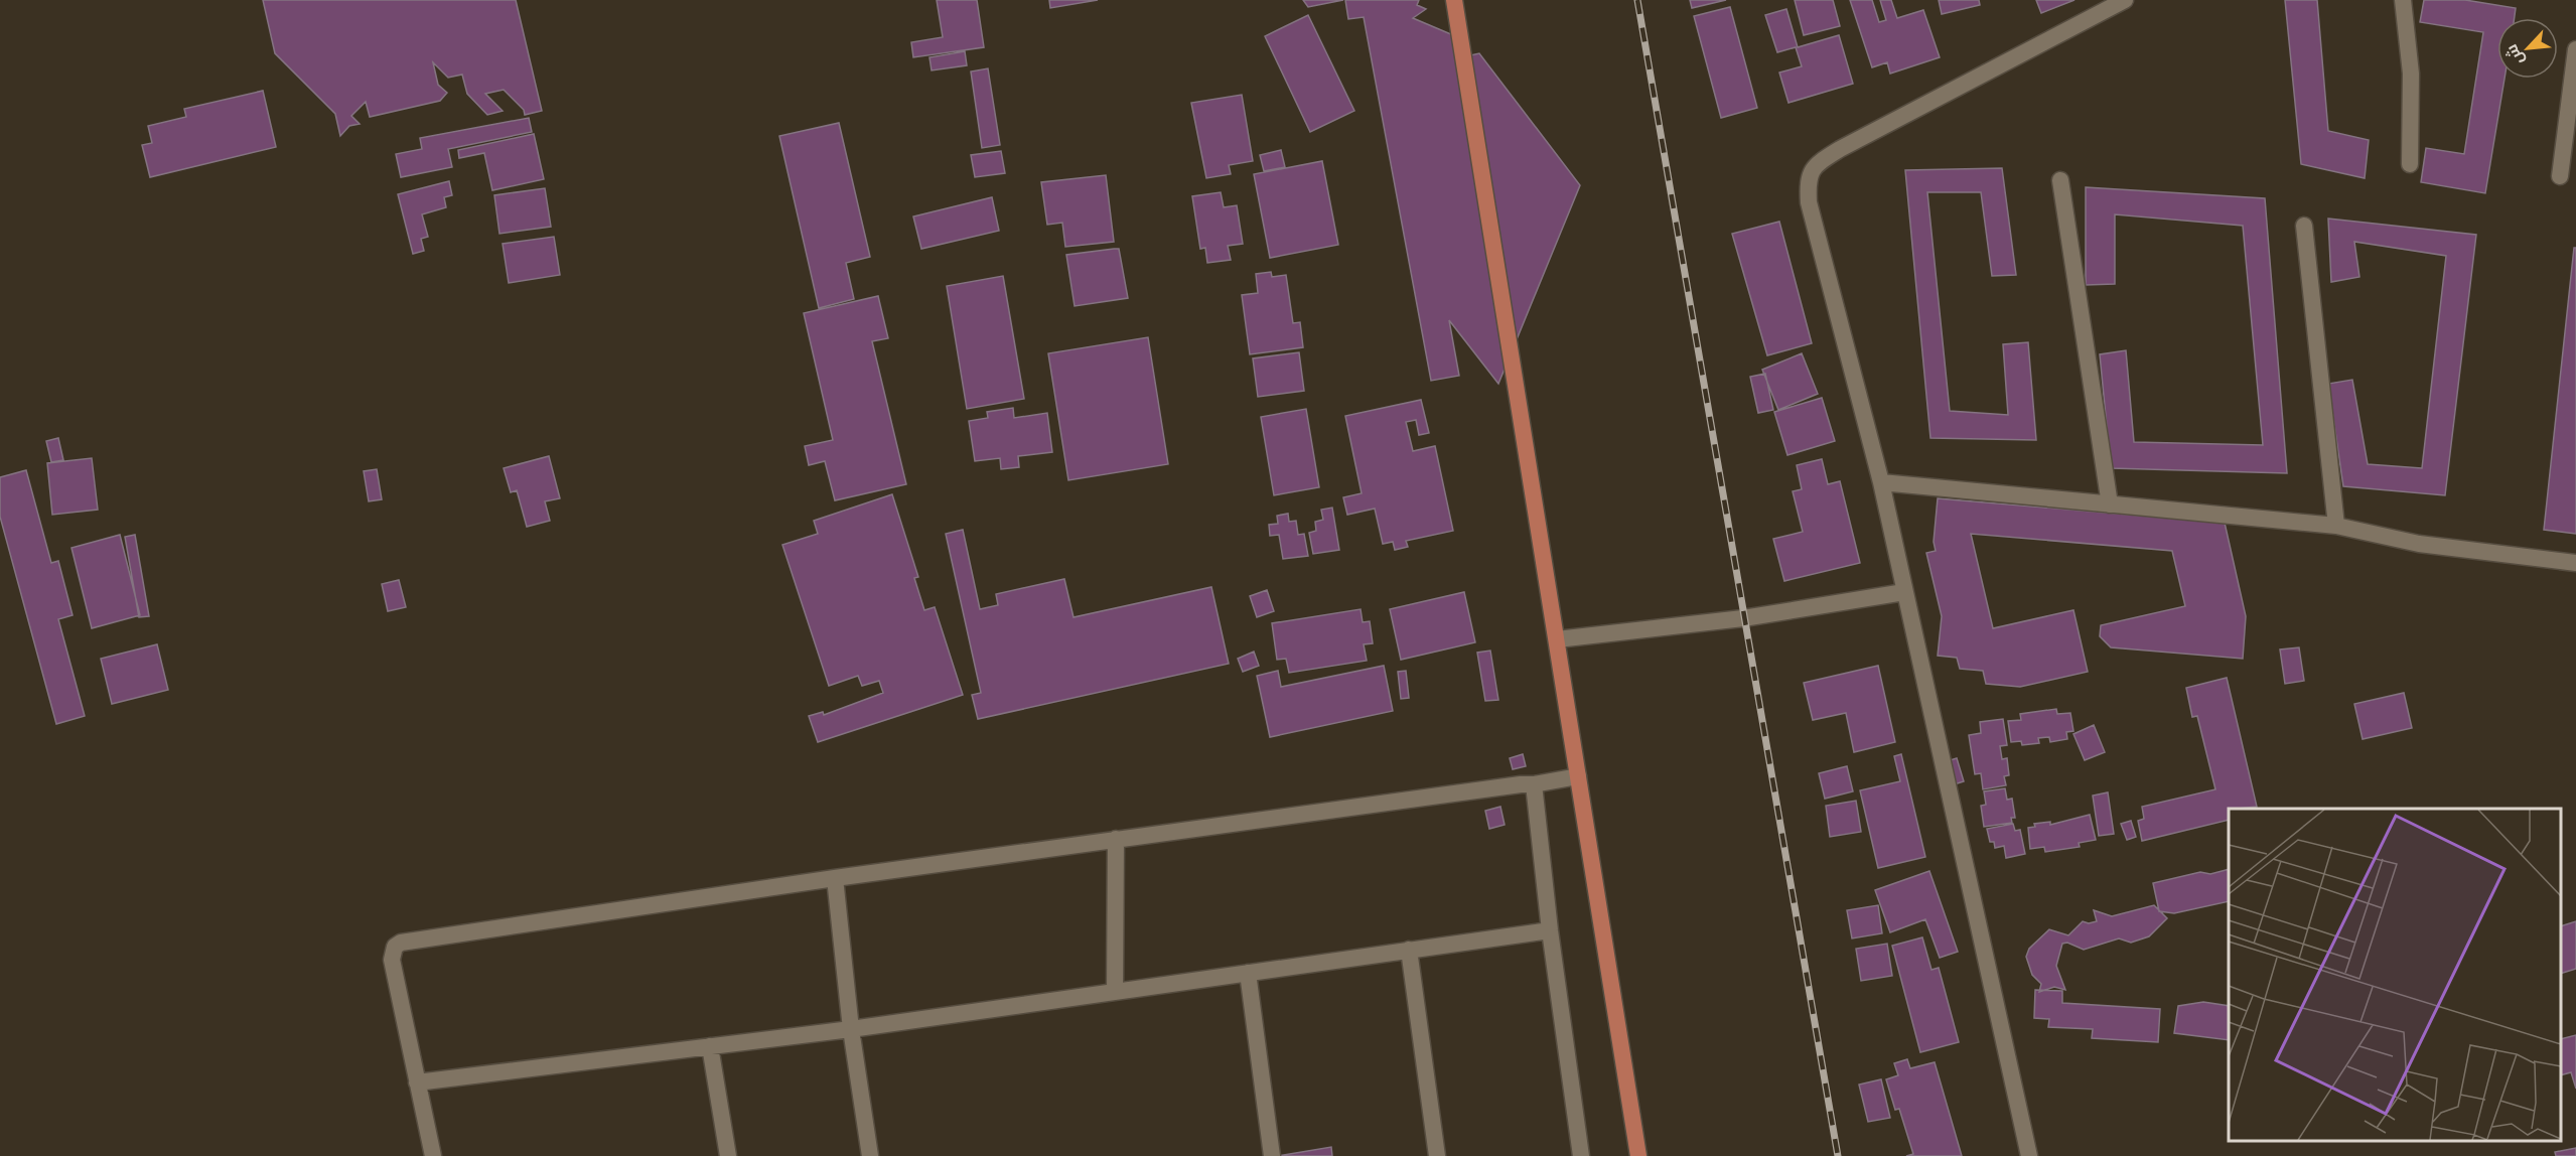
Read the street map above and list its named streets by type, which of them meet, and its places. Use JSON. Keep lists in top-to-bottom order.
{
  "north": "bottom left"
}
